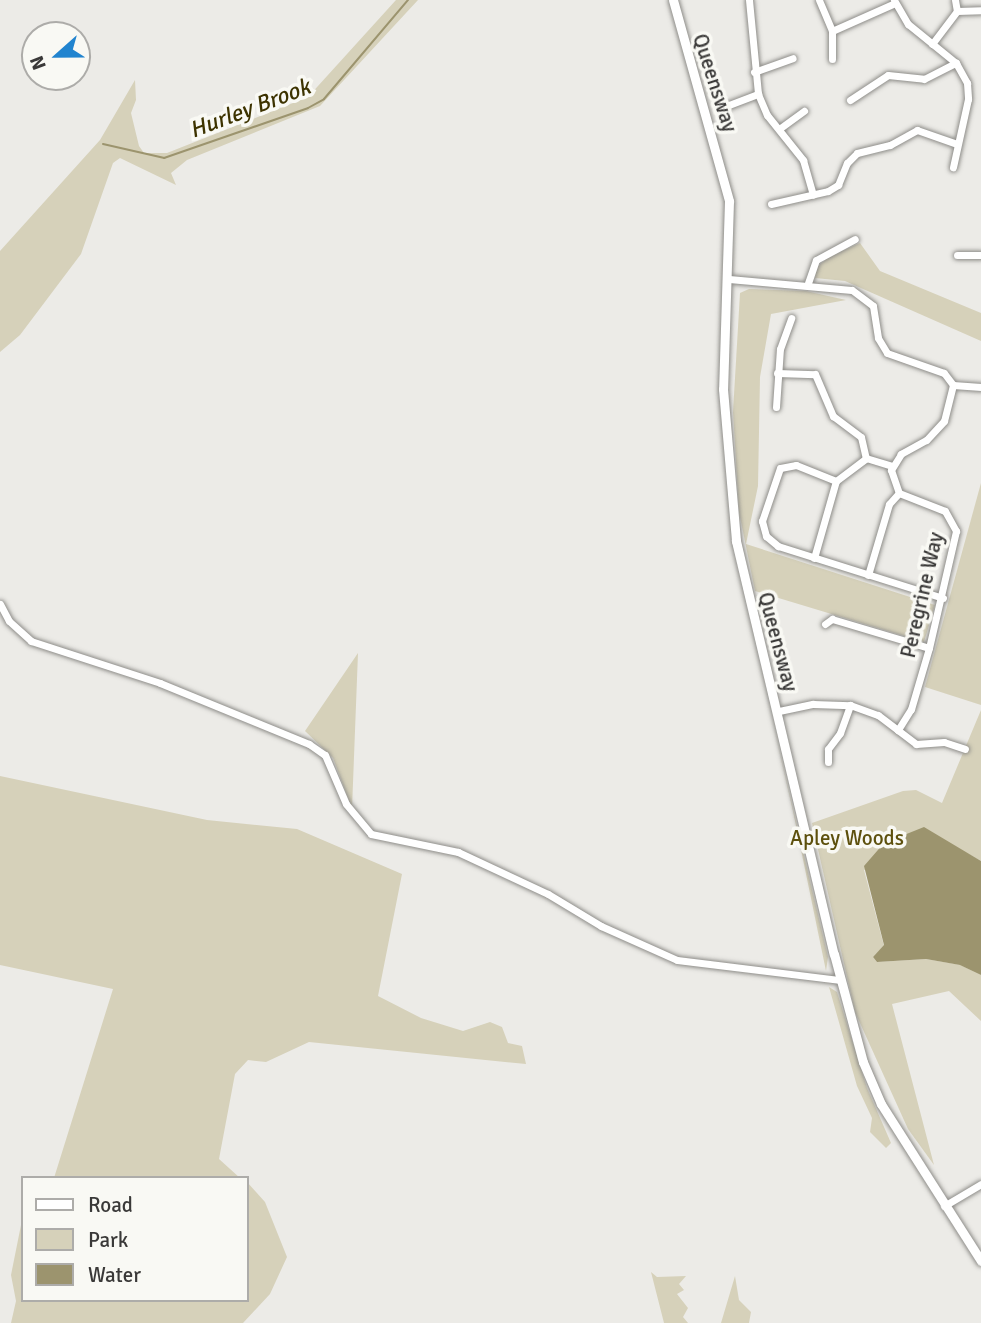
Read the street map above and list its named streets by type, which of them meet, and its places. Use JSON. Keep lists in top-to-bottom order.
{
  "streets": {
    "main road": ["Queensway"],
    "street": ["Peregrine Way"]
  },
  "water": ["Hurley Brook"],
  "parks": ["Apley Woods"],
  "legend": ["Road", "Park", "Water"],
  "north": "left"
}
